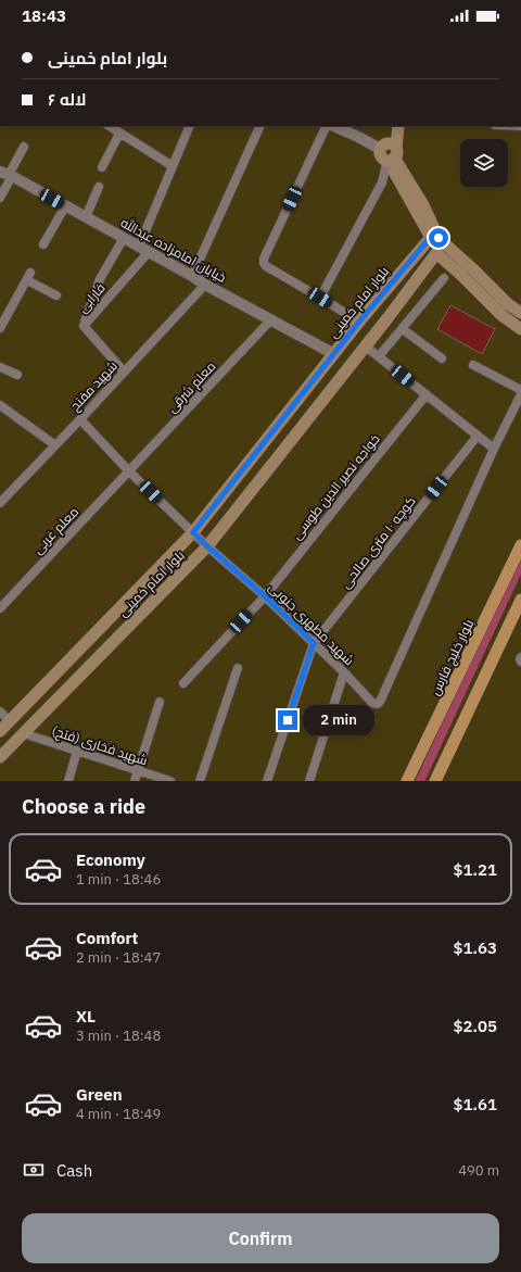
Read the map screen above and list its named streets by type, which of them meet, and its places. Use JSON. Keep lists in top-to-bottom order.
{
  "streets": {
    "main road": ["بلوار امام خمینی", "بلوار خلیج فارس"],
    "street": [
      "خیابان امامزاده عبدالله",
      "فارابی",
      "شهید مفتح",
      "معلم شرقی",
      "خواجه نصیر الدین طوسی",
      "معلم غربی",
      "کوچه ۱۰ متری صالحی",
      "شهید مطهری جنوبی",
      "شهید فخاری (فتح)"
    ]
  },
  "crossings": [
    ["خیابان امامزاده عبدالله", "فارابی"],
    ["خیابان امامزاده عبدالله", "بلوار امام خمینی"],
    ["خیابان امامزاده عبدالله", "شهید مفتح"],
    ["خیابان امامزاده عبدالله", "معلم شرقی"],
    ["بلوار امام خمینی", "شهید مطهری جنوبی"],
    ["بلوار امام خمینی", "شهید فخاری (فتح)"],
    ["شهید مفتح", "شهید مطهری جنوبی"],
    ["معلم شرقی", "معلم غربی"],
    ["معلم شرقی", "شهید مطهری جنوبی"],
    ["خواجه نصیر الدین طوسی", "شهید مطهری جنوبی"],
    ["معلم غربی", "شهید مطهری جنوبی"],
    ["کوچه ۱۰ متری صالحی", "شهید مطهری جنوبی"]
  ],
  "page": {
    "status": "18:43",
    "banner": ["بلوار امام خمینی", "لاله ۶"],
    "bubble": "2 min",
    "heading": "Choose a ride",
    "list": [
      {
        "name": "Economy",
        "note": "1 min · 18:46",
        "value": "$1.21"
      },
      {
        "name": "Comfort",
        "note": "2 min · 18:47",
        "value": "$1.63"
      },
      {
        "name": "XL",
        "note": "3 min · 18:48",
        "value": "$2.05"
      },
      {
        "name": "Green",
        "note": "4 min · 18:49",
        "value": "$1.61"
      }
    ],
    "pay": ["Cash", "490 m"],
    "buttons": "Confirm"
  }
}
